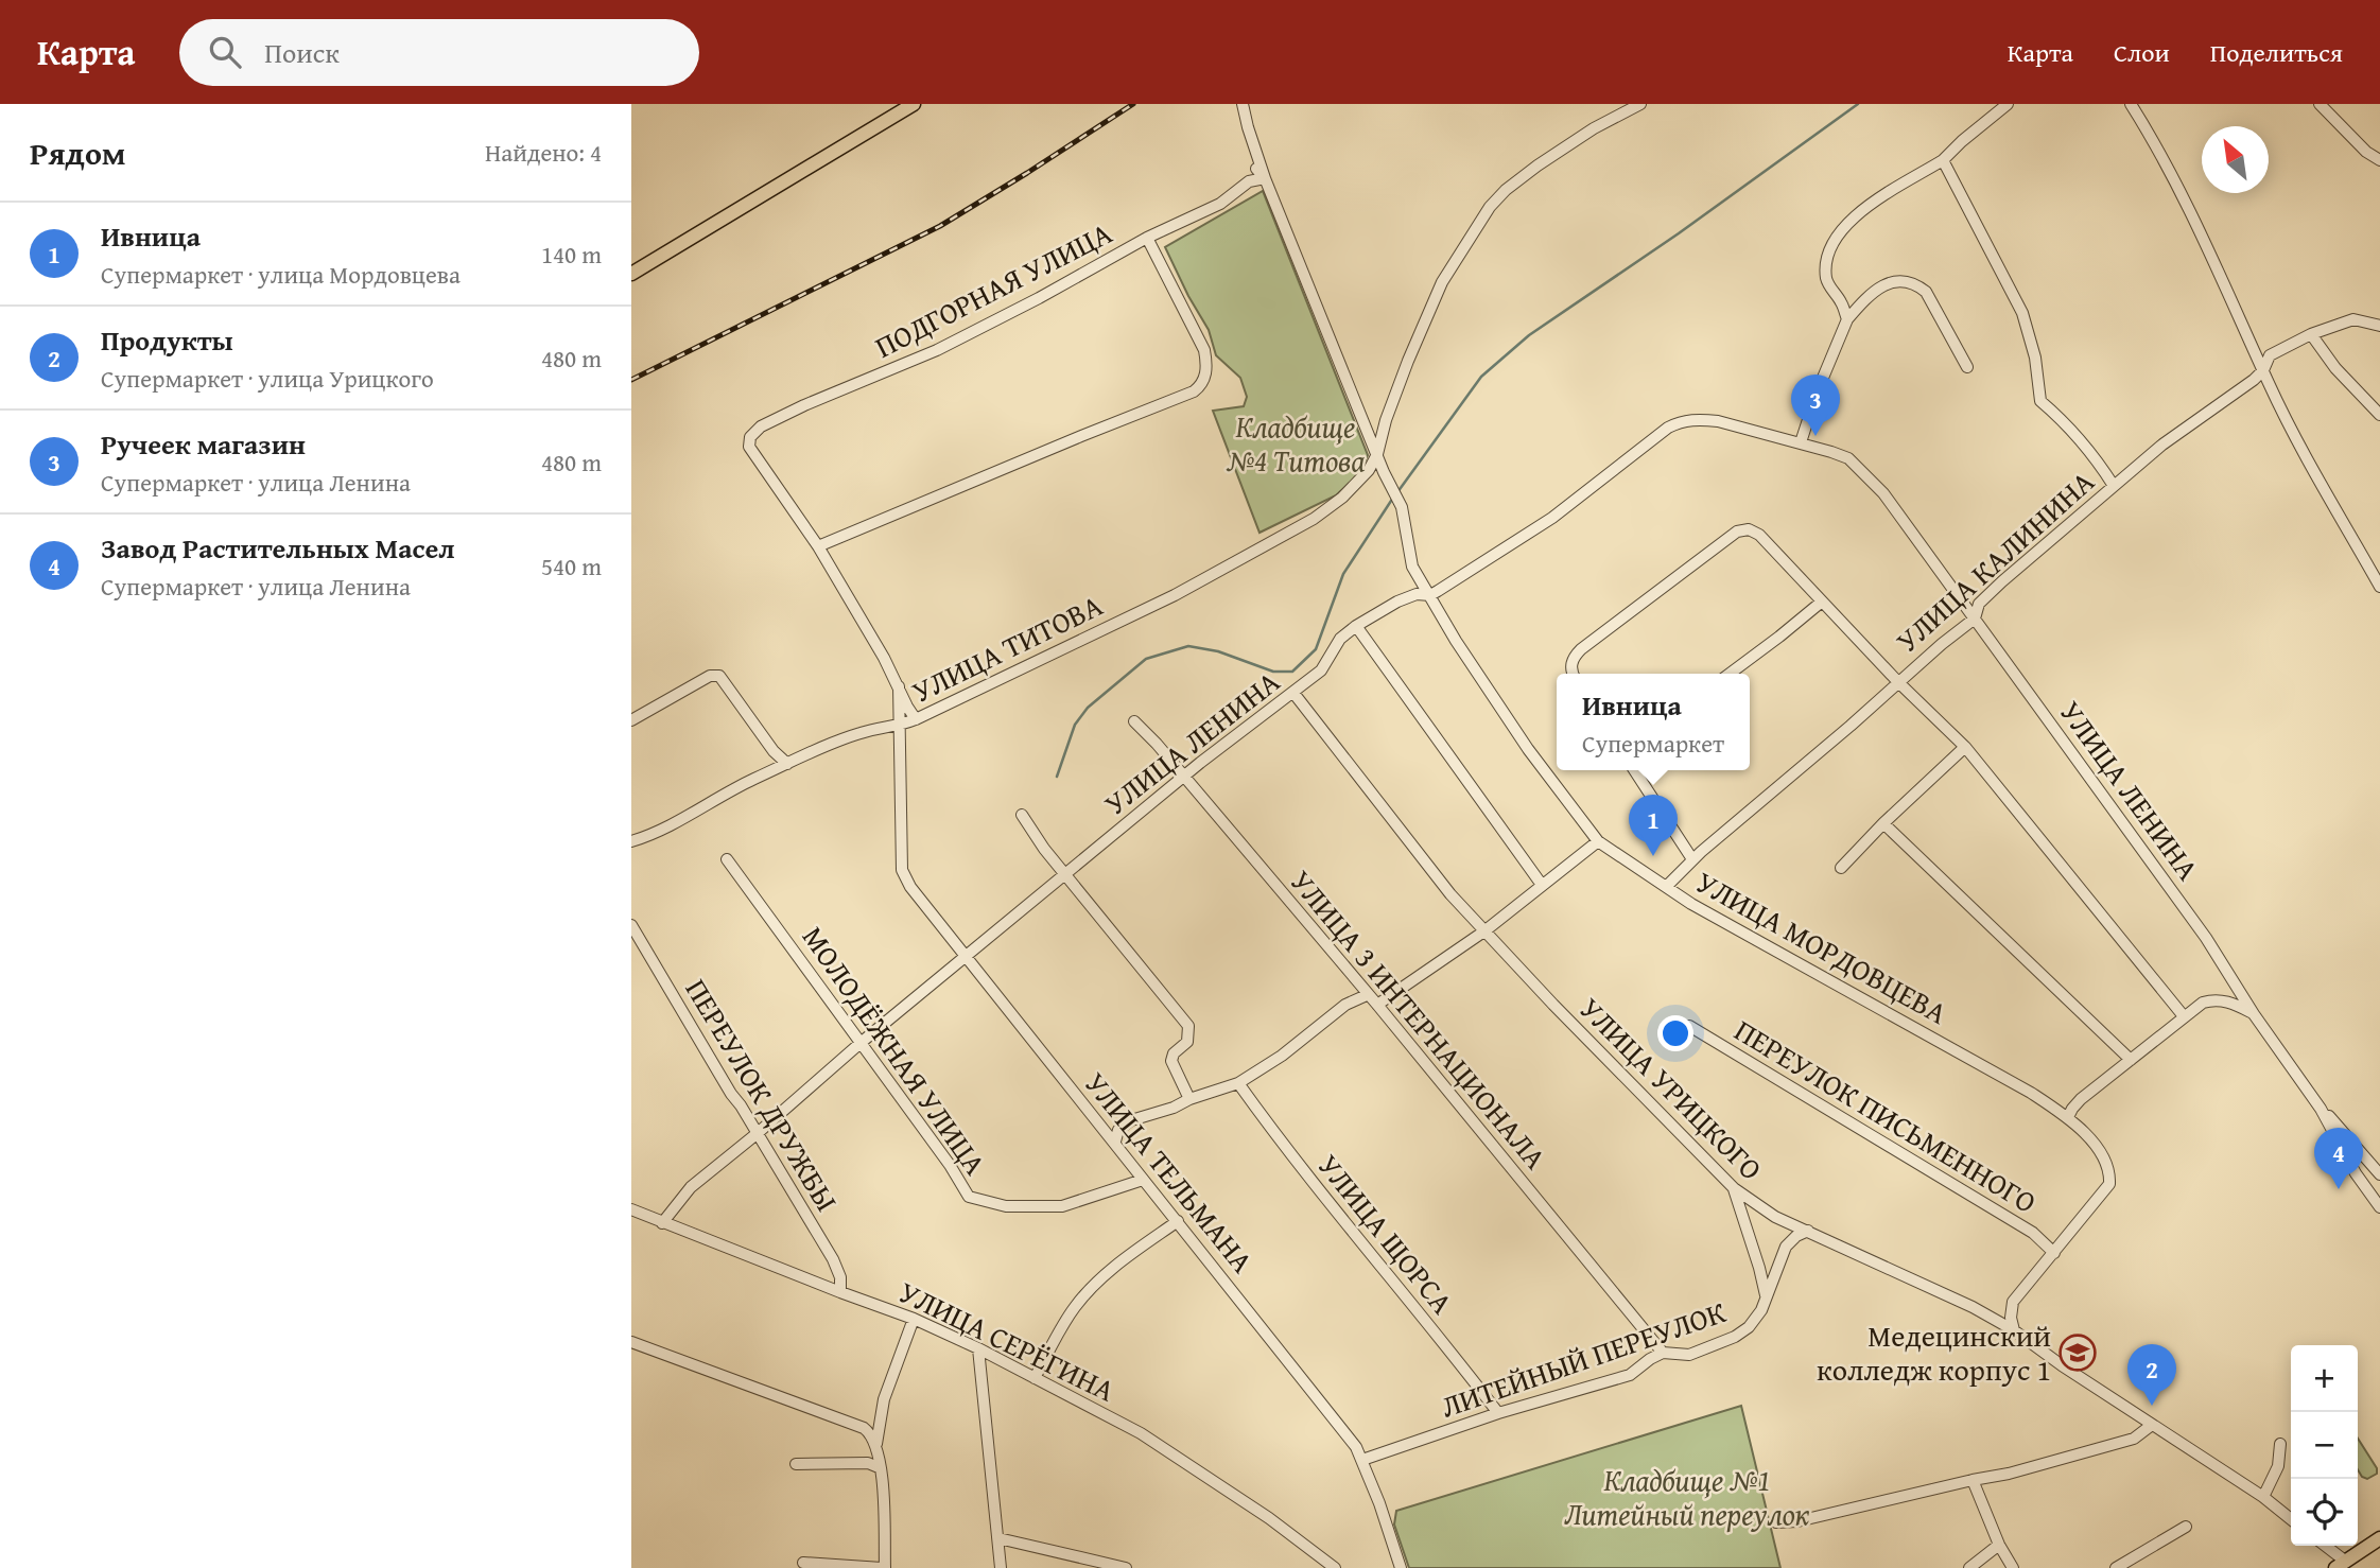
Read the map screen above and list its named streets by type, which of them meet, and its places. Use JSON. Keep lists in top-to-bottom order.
{
  "streets": {
    "street": [
      "ПОДГОРНАЯ УЛИЦА",
      "УЛИЦА КАЛИНИНА",
      "УЛИЦА ТИТОВА",
      "УЛИЦА ЛЕНИНА",
      "УЛИЦА МОРДОВЦЕВА",
      "УЛИЦА 3 ИНТЕРНАЦИОНАЛА",
      "МОЛОДЁЖНАЯ УЛИЦА",
      "УЛИЦА УРИЦКОГО",
      "ПЕРЕУЛОК ДРУЖБЫ",
      "ПЕРЕУЛОК ПИСЬМЕННОГО",
      "УЛИЦА ТЕЛЬМАНА",
      "УЛИЦА ЩОРСА",
      "УЛИЦА СЕРЁГИНА",
      "ЛИТЕЙНЫЙ ПЕРЕУЛОК"
    ]
  },
  "crossings": [
    ["УЛИЦА КАЛИНИНА", "УЛИЦА ЛЕНИНА"],
    ["УЛИЦА КАЛИНИНА", "УЛИЦА МОРДОВЦЕВА"],
    ["УЛИЦА ТИТОВА", "УЛИЦА МОРДОВЦЕВА"],
    ["УЛИЦА ТИТОВА", "УЛИЦА ТЕЛЬМАНА"],
    ["УЛИЦА ЛЕНИНА", "УЛИЦА МОРДОВЦЕВА"],
    ["УЛИЦА ЛЕНИНА", "УЛИЦА 3 ИНТЕРНАЦИОНАЛА"],
    ["УЛИЦА ЛЕНИНА", "МОЛОДЁЖНАЯ УЛИЦА"],
    ["УЛИЦА ЛЕНИНА", "УЛИЦА УРИЦКОГО"],
    ["УЛИЦА ЛЕНИНА", "ПЕРЕУЛОК ДРУЖБЫ"],
    ["УЛИЦА ЛЕНИНА", "УЛИЦА ТЕЛЬМАНА"],
    ["УЛИЦА ЛЕНИНА", "УЛИЦА СЕРЁГИНА"],
    ["УЛИЦА МОРДОВЦЕВА", "ПЕРЕУЛОК ПИСЬМЕННОГО"],
    ["УЛИЦА 3 ИНТЕРНАЦИОНАЛА", "ЛИТЕЙНЫЙ ПЕРЕУЛОК"],
    ["МОЛОДЁЖНАЯ УЛИЦА", "УЛИЦА ТЕЛЬМАНА"],
    ["УЛИЦА УРИЦКОГО", "ЛИТЕЙНЫЙ ПЕРЕУЛОК"],
    ["ПЕРЕУЛОК ДРУЖБЫ", "УЛИЦА СЕРЁГИНА"],
    ["УЛИЦА ТЕЛЬМАНА", "ЛИТЕЙНЫЙ ПЕРЕУЛОК"],
    ["УЛИЦА ЩОРСА", "ЛИТЕЙНЫЙ ПЕРЕУЛОК"]
  ],
  "parks": ["Кладбище №4 Титова", "Кладбище №1 Литейный переулок"],
  "places": {
    "school or university": ["Медецинский колледж корпус 1"]
  },
  "north": "top left",
  "page": {
    "header": "Карта",
    "search": "Поиск",
    "nav": ["Карта", "Слои", "Поделиться"],
    "heading": ["Рядом", "Найдено: 4"],
    "list": [
      {
        "mark": "1",
        "name": "Ивница",
        "note": "Супермаркет · улица Мордовцева",
        "value": "140 m"
      },
      {
        "mark": "2",
        "name": "Продукты",
        "note": "Супермаркет · улица Урицкого",
        "value": "480 m"
      },
      {
        "mark": "3",
        "name": "Ручеек магазин",
        "note": "Супермаркет · улица Ленина",
        "value": "480 m"
      },
      {
        "mark": "4",
        "name": "Завод Растительных Масел",
        "note": "Супермаркет · улица Ленина",
        "value": "540 m"
      }
    ],
    "pins": [
      "3",
      "1",
      "4",
      "2"
    ],
    "popup": ["Ивница", "Супермаркет"],
    "map_buttons": ["+", "−"]
  }
}
